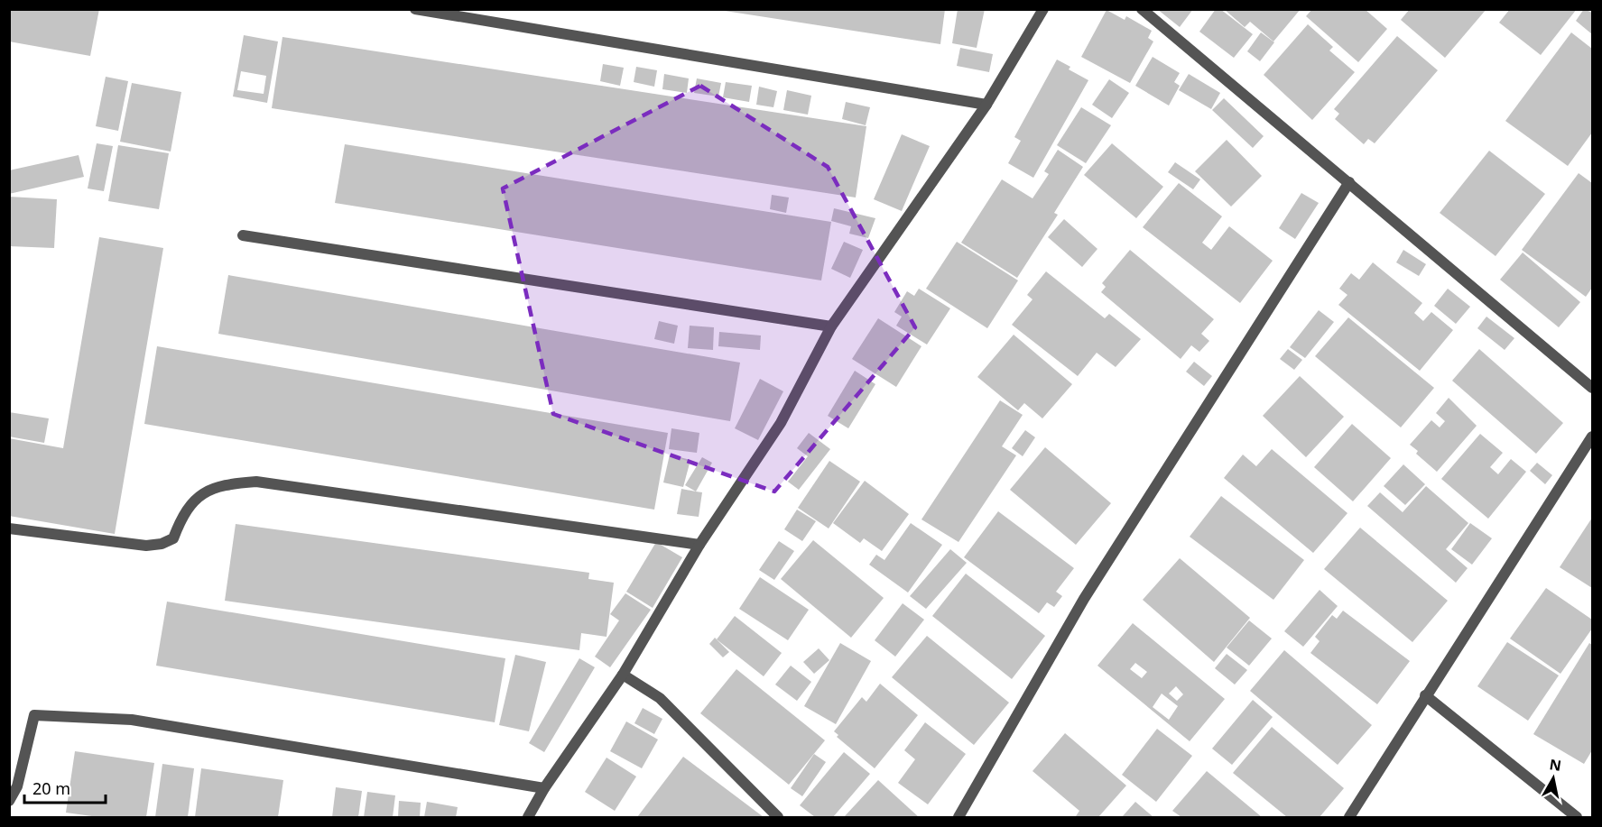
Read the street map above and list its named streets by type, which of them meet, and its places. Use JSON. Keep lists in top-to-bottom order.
{
  "scale_bar": "20 m",
  "north": "top"
}
